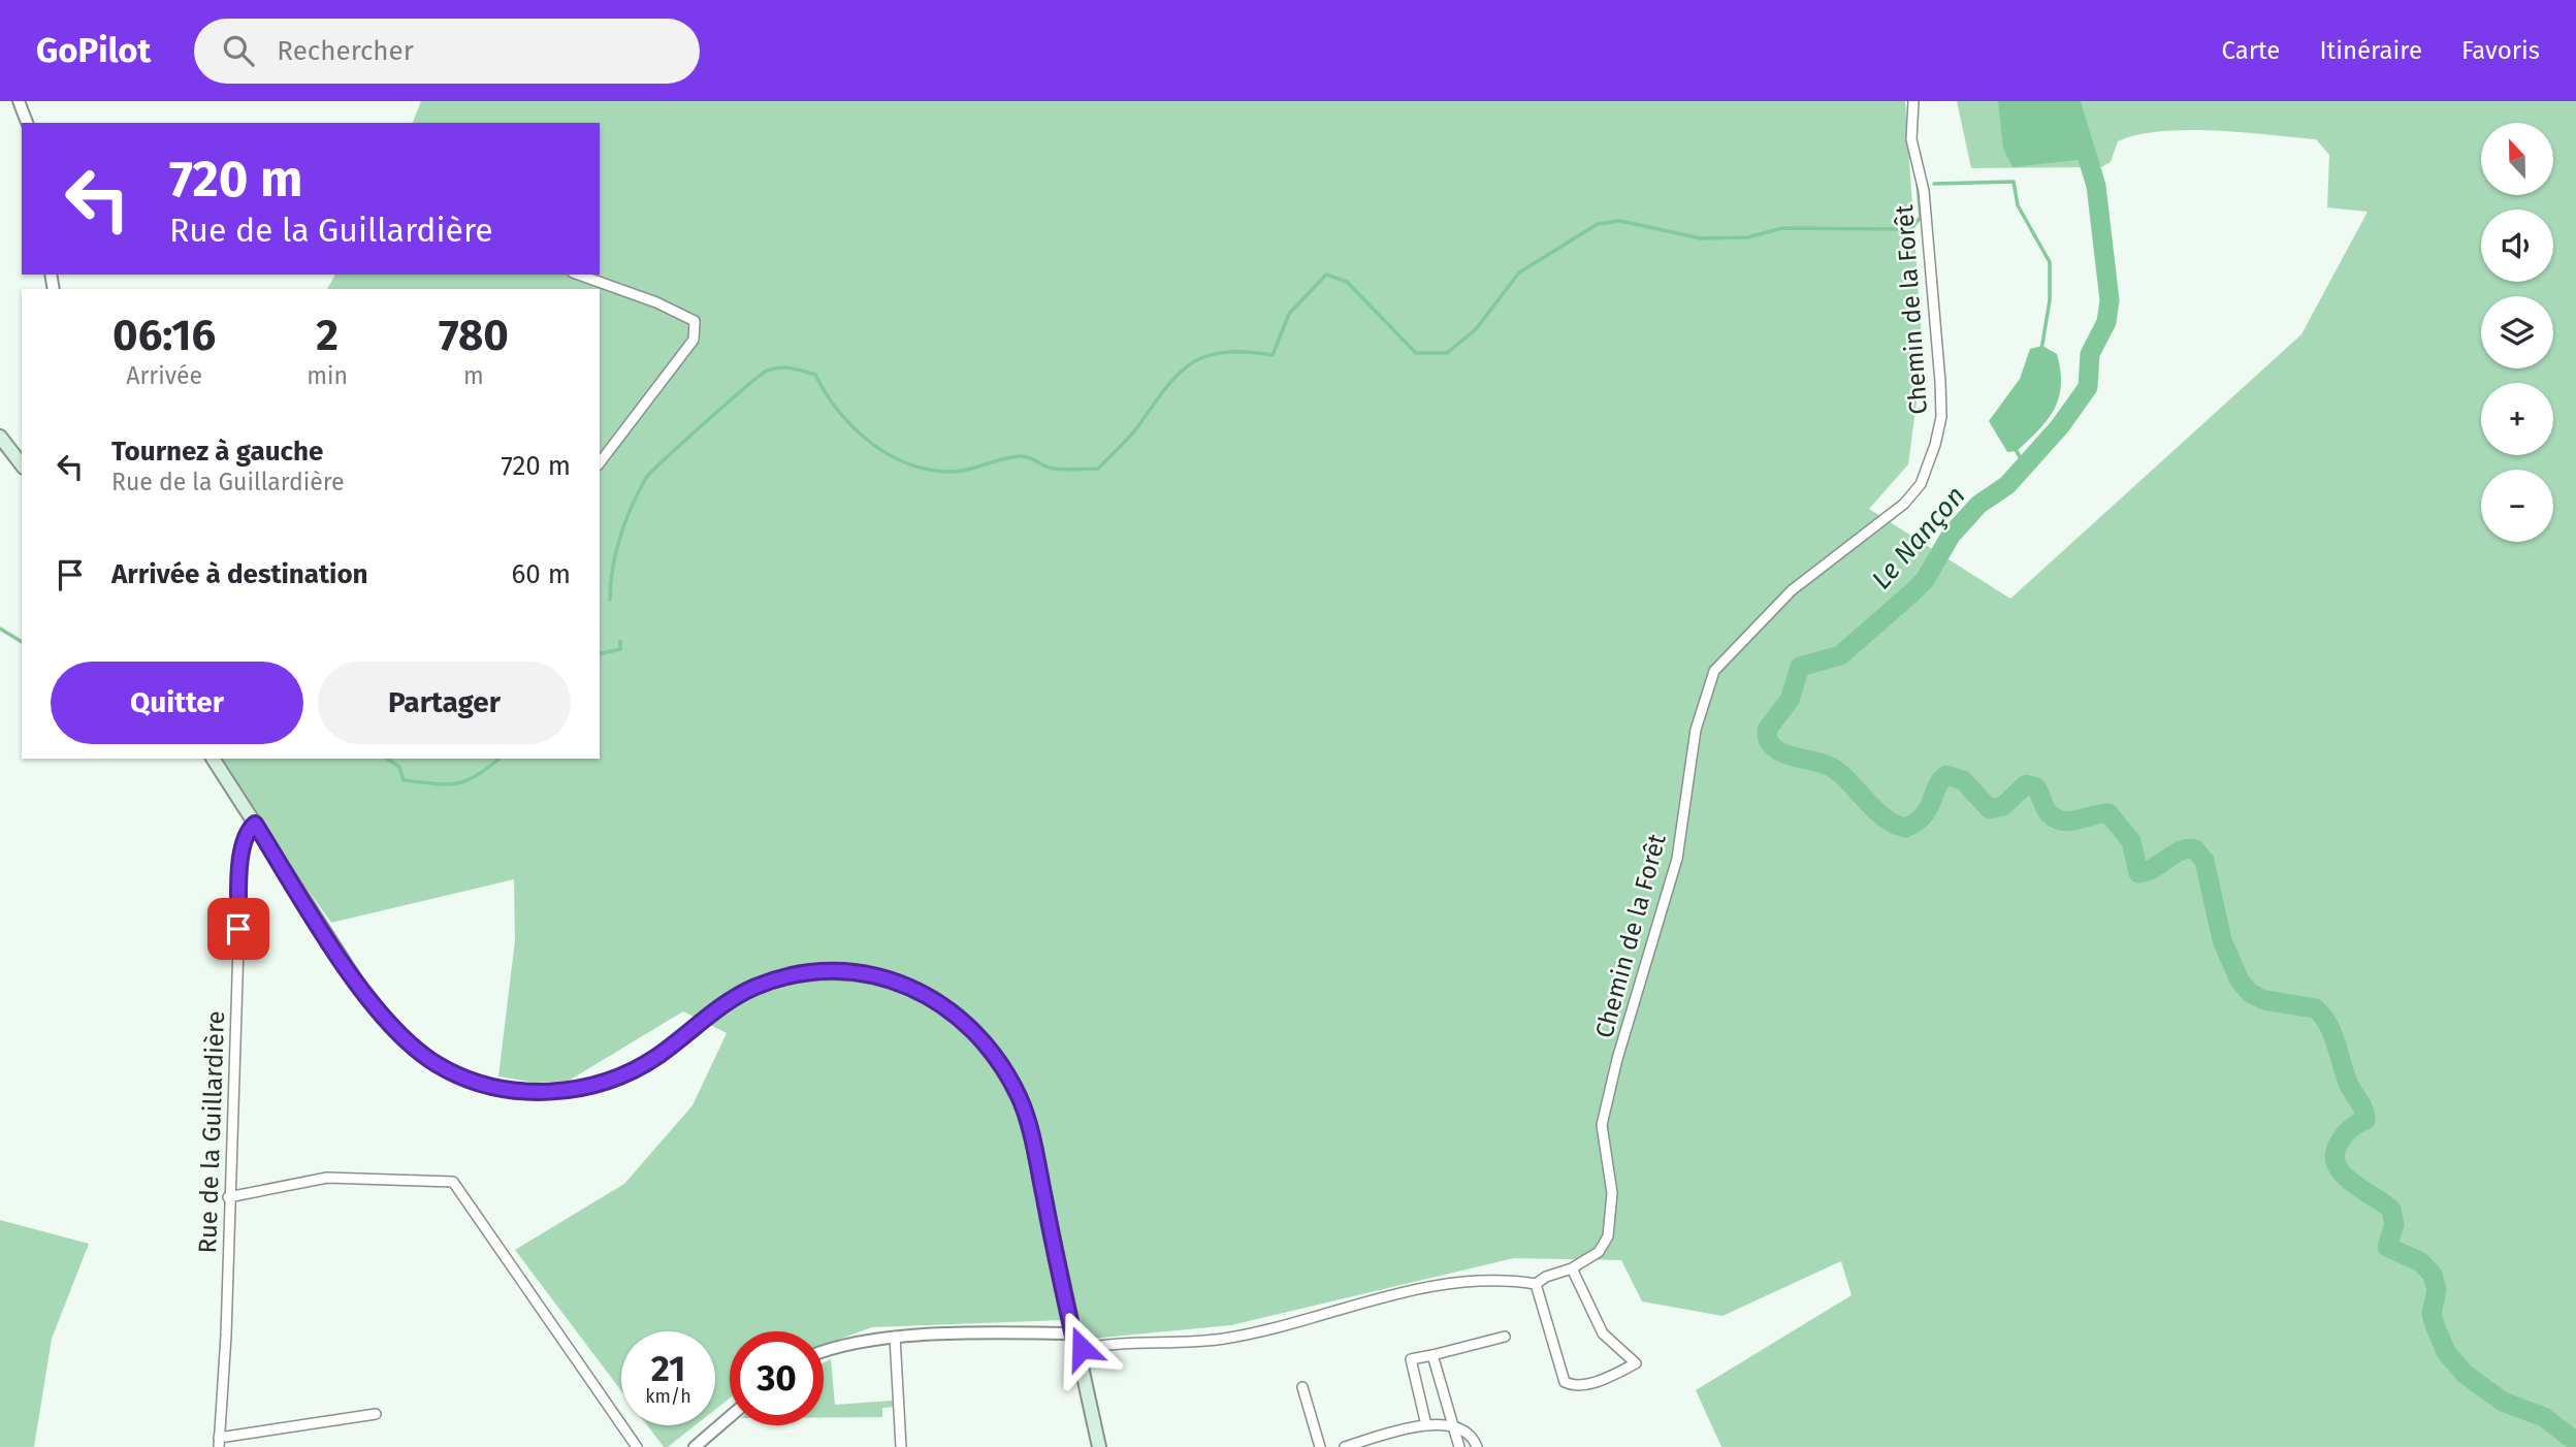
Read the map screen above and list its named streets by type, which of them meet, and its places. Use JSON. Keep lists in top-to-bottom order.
{
  "streets": {
    "street": ["Chemin de la Forêt", "Rue de la Guillardière"]
  },
  "water": ["Le Nançon"],
  "north": "top",
  "page": {
    "header": "GoPilot",
    "search": "Rechercher",
    "nav": ["Carte", "Itinéraire", "Favoris"],
    "map_buttons": ["+", "−"],
    "turn": ["720 m", "Rue de la Guillardière"],
    "eta": [
      "06:16",
      "Arrivée",
      "2",
      "min",
      "780",
      "m"
    ],
    "list": [
      {
        "name": "Tournez à gauche",
        "note": "Rue de la Guillardière",
        "value": "720 m"
      },
      {
        "name": "Arrivée à destination",
        "value": "60 m"
      }
    ],
    "buttons": ["Quitter", "Partager"],
    "speed": "21 km/h",
    "limit": "30"
  }
}
